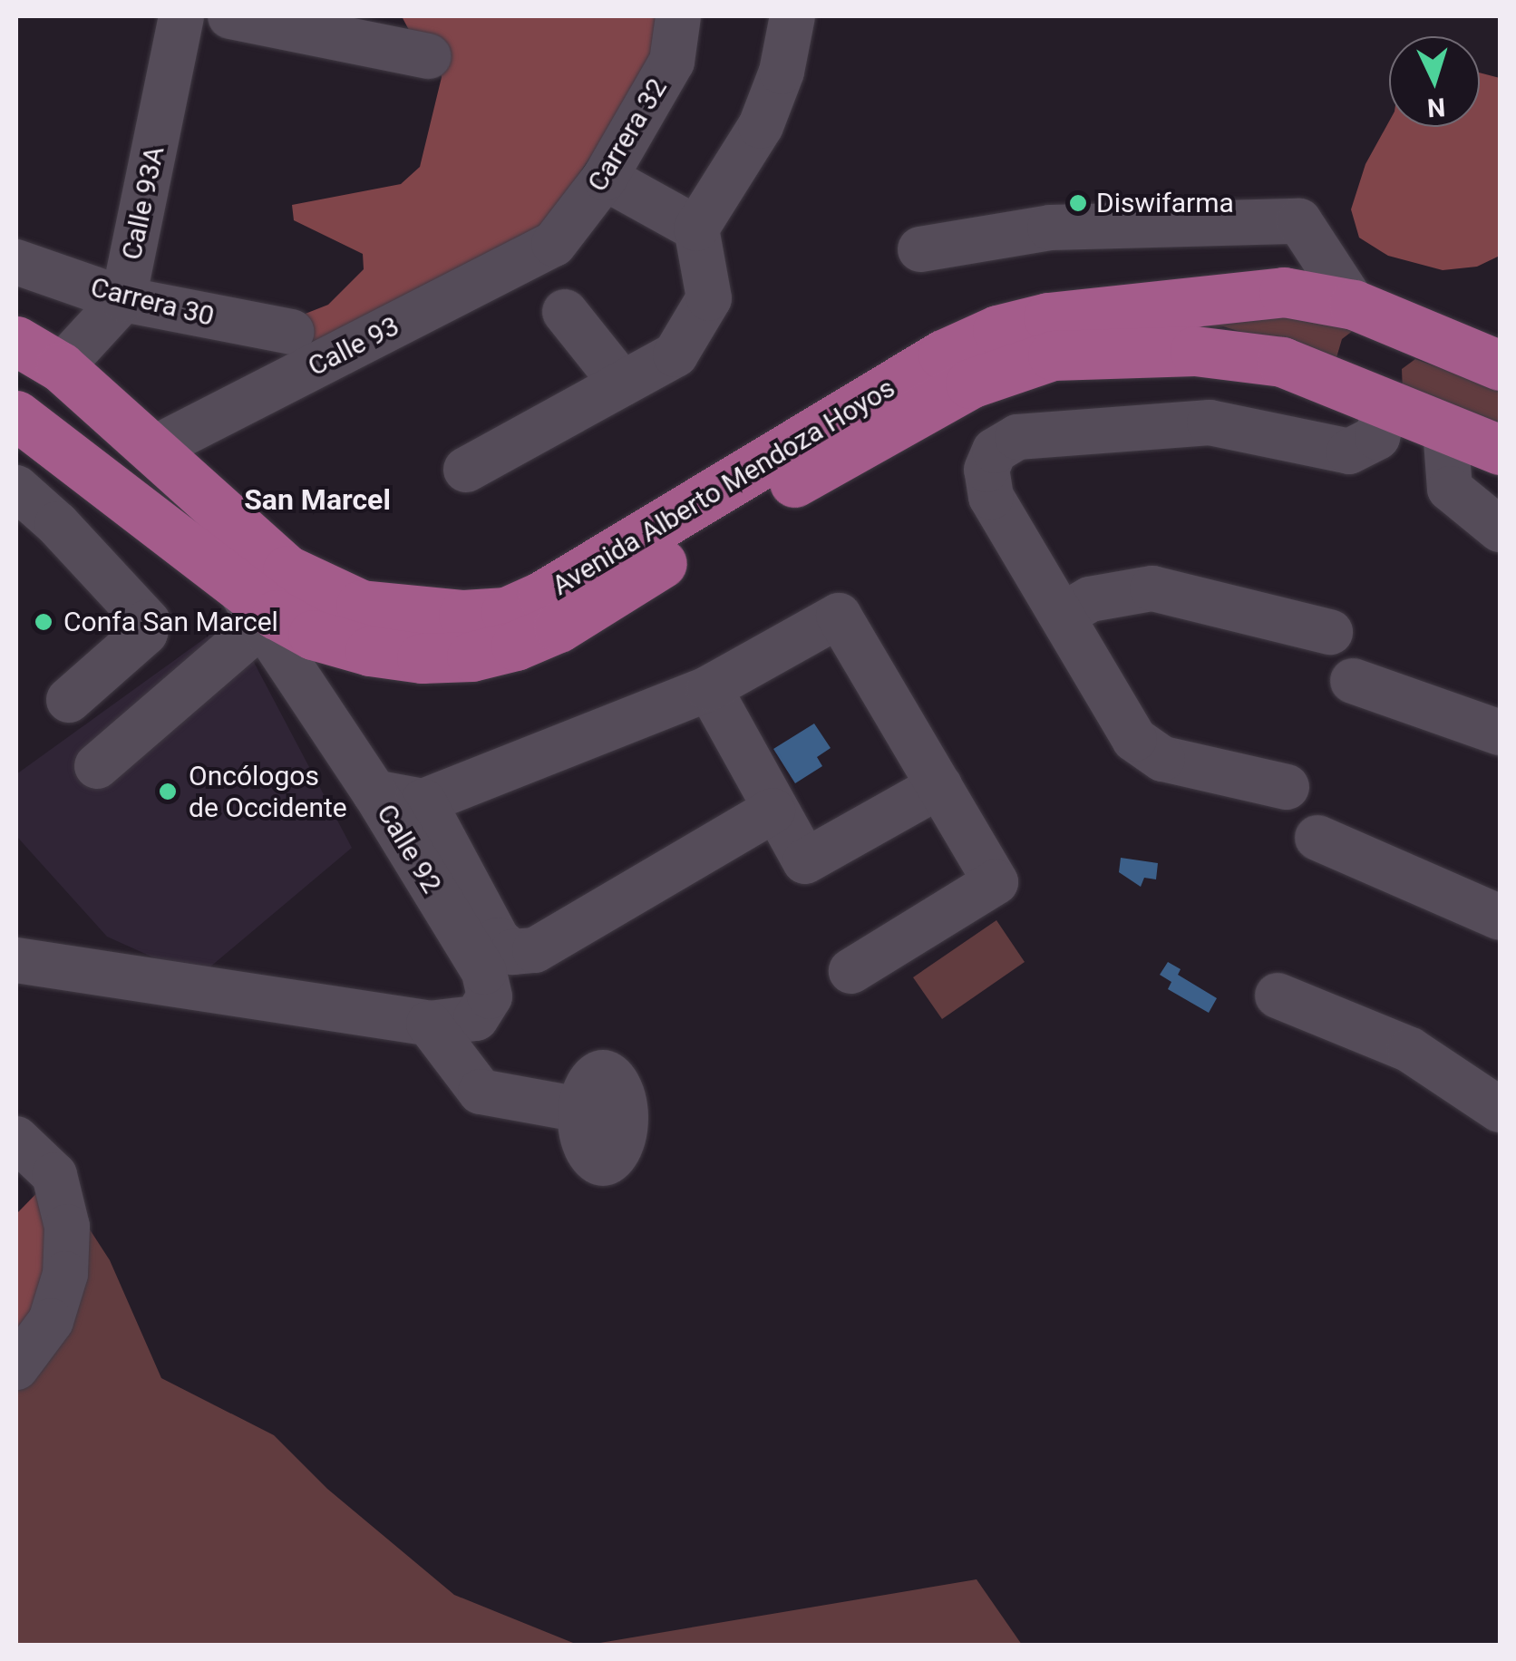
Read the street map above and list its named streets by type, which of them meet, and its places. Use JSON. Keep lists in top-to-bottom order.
{
  "streets": {
    "main road": ["Avenida Alberto Mendoza Hoyos"],
    "street": [
      "Carrera 32",
      "Calle 93A",
      "Carrera 30",
      "Calle 93",
      "Calle 92"
    ]
  },
  "crossings": [
    ["Carrera 32", "Calle 93"],
    ["Calle 93A", "Carrera 30"],
    ["Calle 93", "Avenida Alberto Mendoza Hoyos"],
    ["Avenida Alberto Mendoza Hoyos", "Calle 92"]
  ],
  "districts": ["San Marcel"],
  "places": ["Diswifarma", "Confa San Marcel", "Oncólogos de Occidente"],
  "north": "bottom"
}
